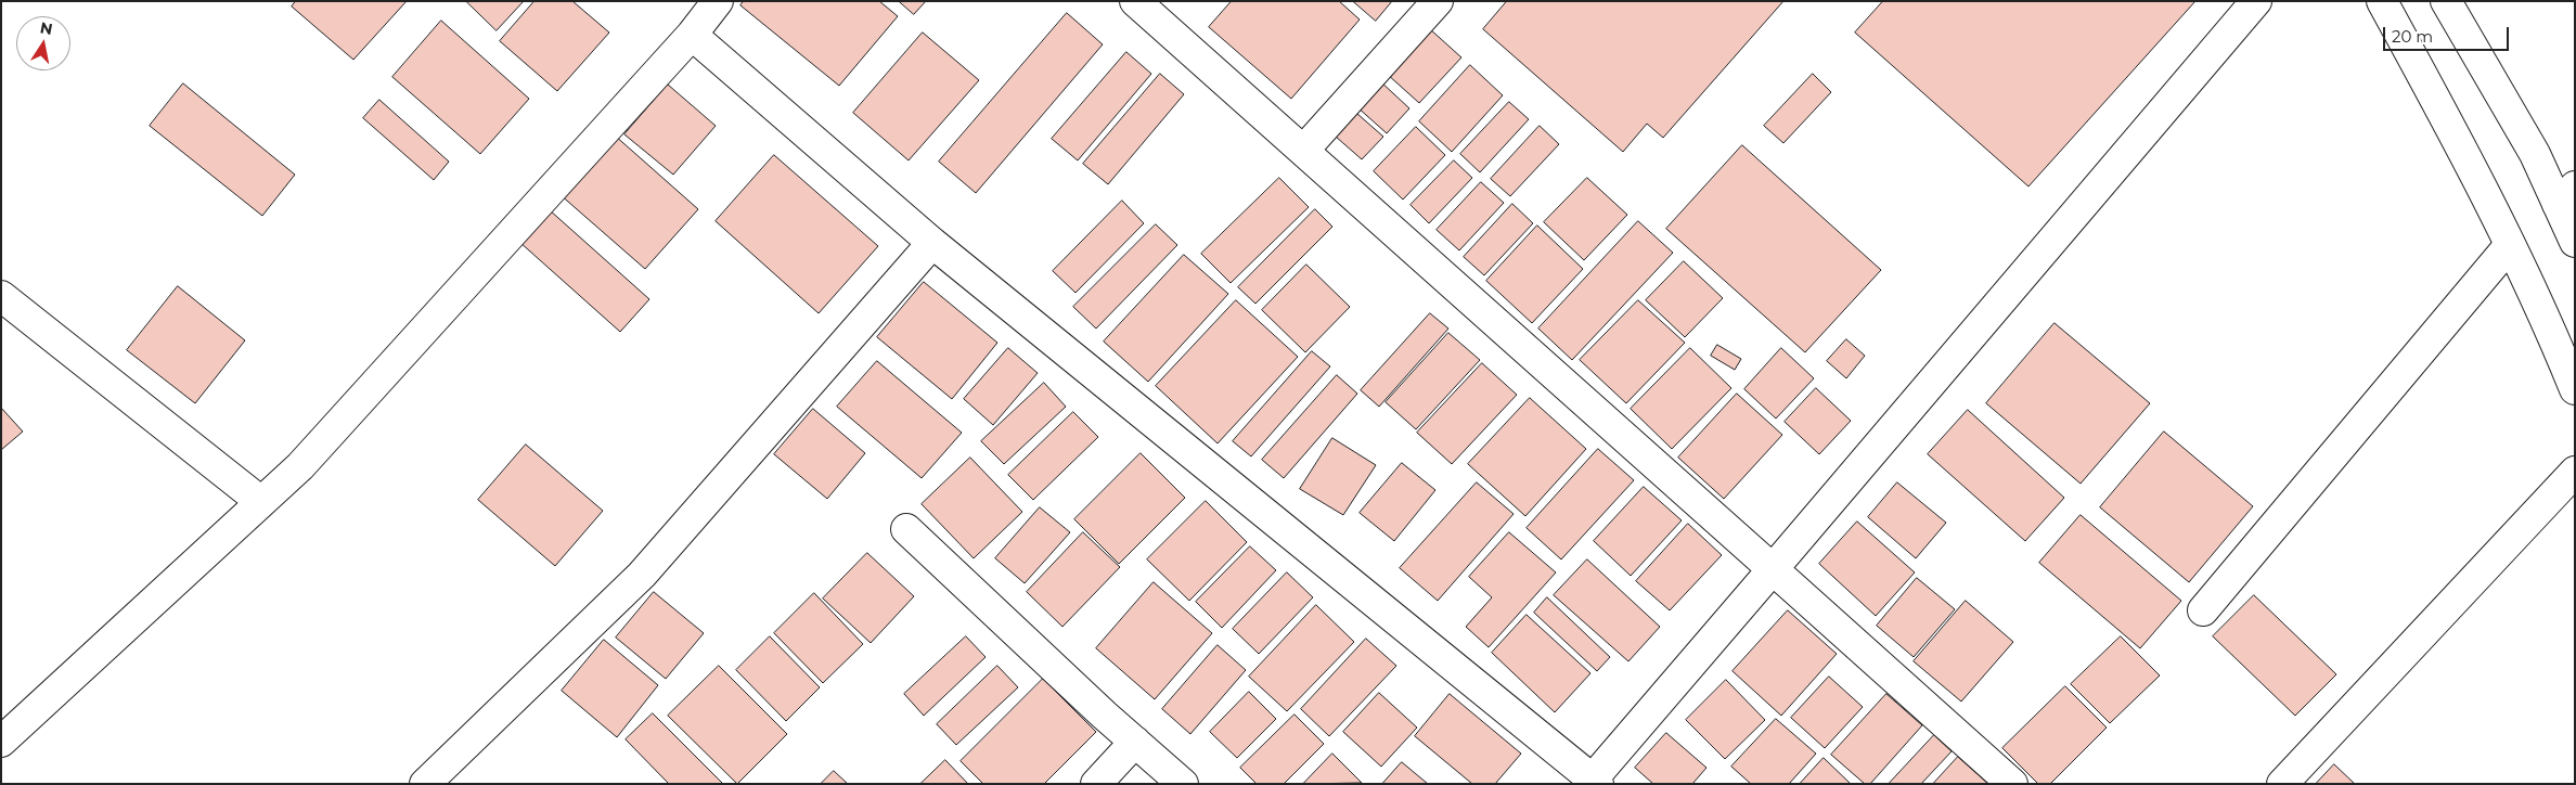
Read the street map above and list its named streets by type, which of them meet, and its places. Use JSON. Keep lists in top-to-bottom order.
{
  "scale_bar": "20 m",
  "north": "top"
}
